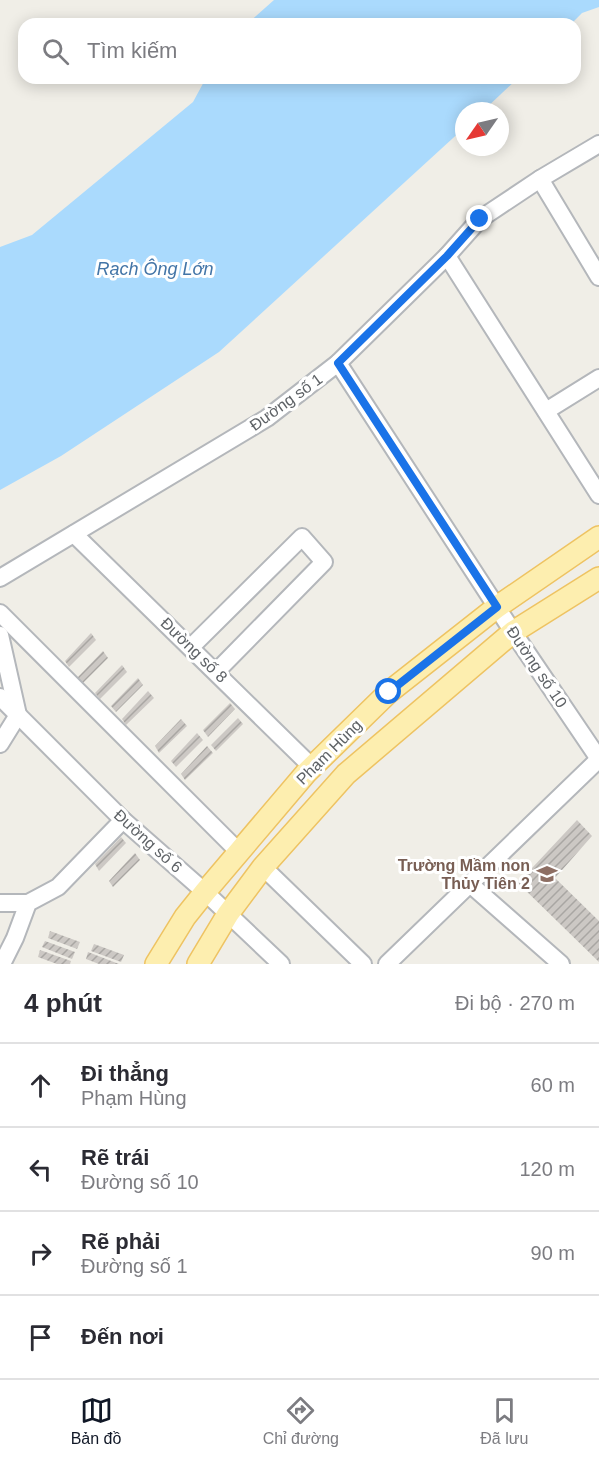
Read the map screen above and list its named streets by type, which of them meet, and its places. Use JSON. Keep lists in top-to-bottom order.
{
  "streets": {
    "main road": ["Phạm Hùng"],
    "street": [
      "Đường số 1",
      "Đường số 8",
      "Đường số 10",
      "Đường số 6"
    ]
  },
  "crossings": [
    ["Đường số 1", "Đường số 8"],
    ["Đường số 1", "Đường số 10"],
    ["Đường số 8", "Phạm Hùng"],
    ["Đường số 10", "Phạm Hùng"],
    ["Phạm Hùng", "Đường số 6"]
  ],
  "water": ["Rạch Ông Lớn"],
  "places": {
    "school or university": ["Trường Mầm non Thủy Tiên 2"]
  },
  "north": "bottom left",
  "page": {
    "search": "Tìm kiếm",
    "heading": ["4 phút", "Đi bộ · 270 m"],
    "list": [
      ["Đi thẳng", "Phạm Hùng", "60 m"],
      ["Rẽ trái", "Đường số 10", "120 m"],
      ["Rẽ phải", "Đường số 1", "90 m"],
      "Đến nơi"
    ],
    "nav": ["Bản đồ", "Chỉ đường", "Đã lưu"]
  }
}
